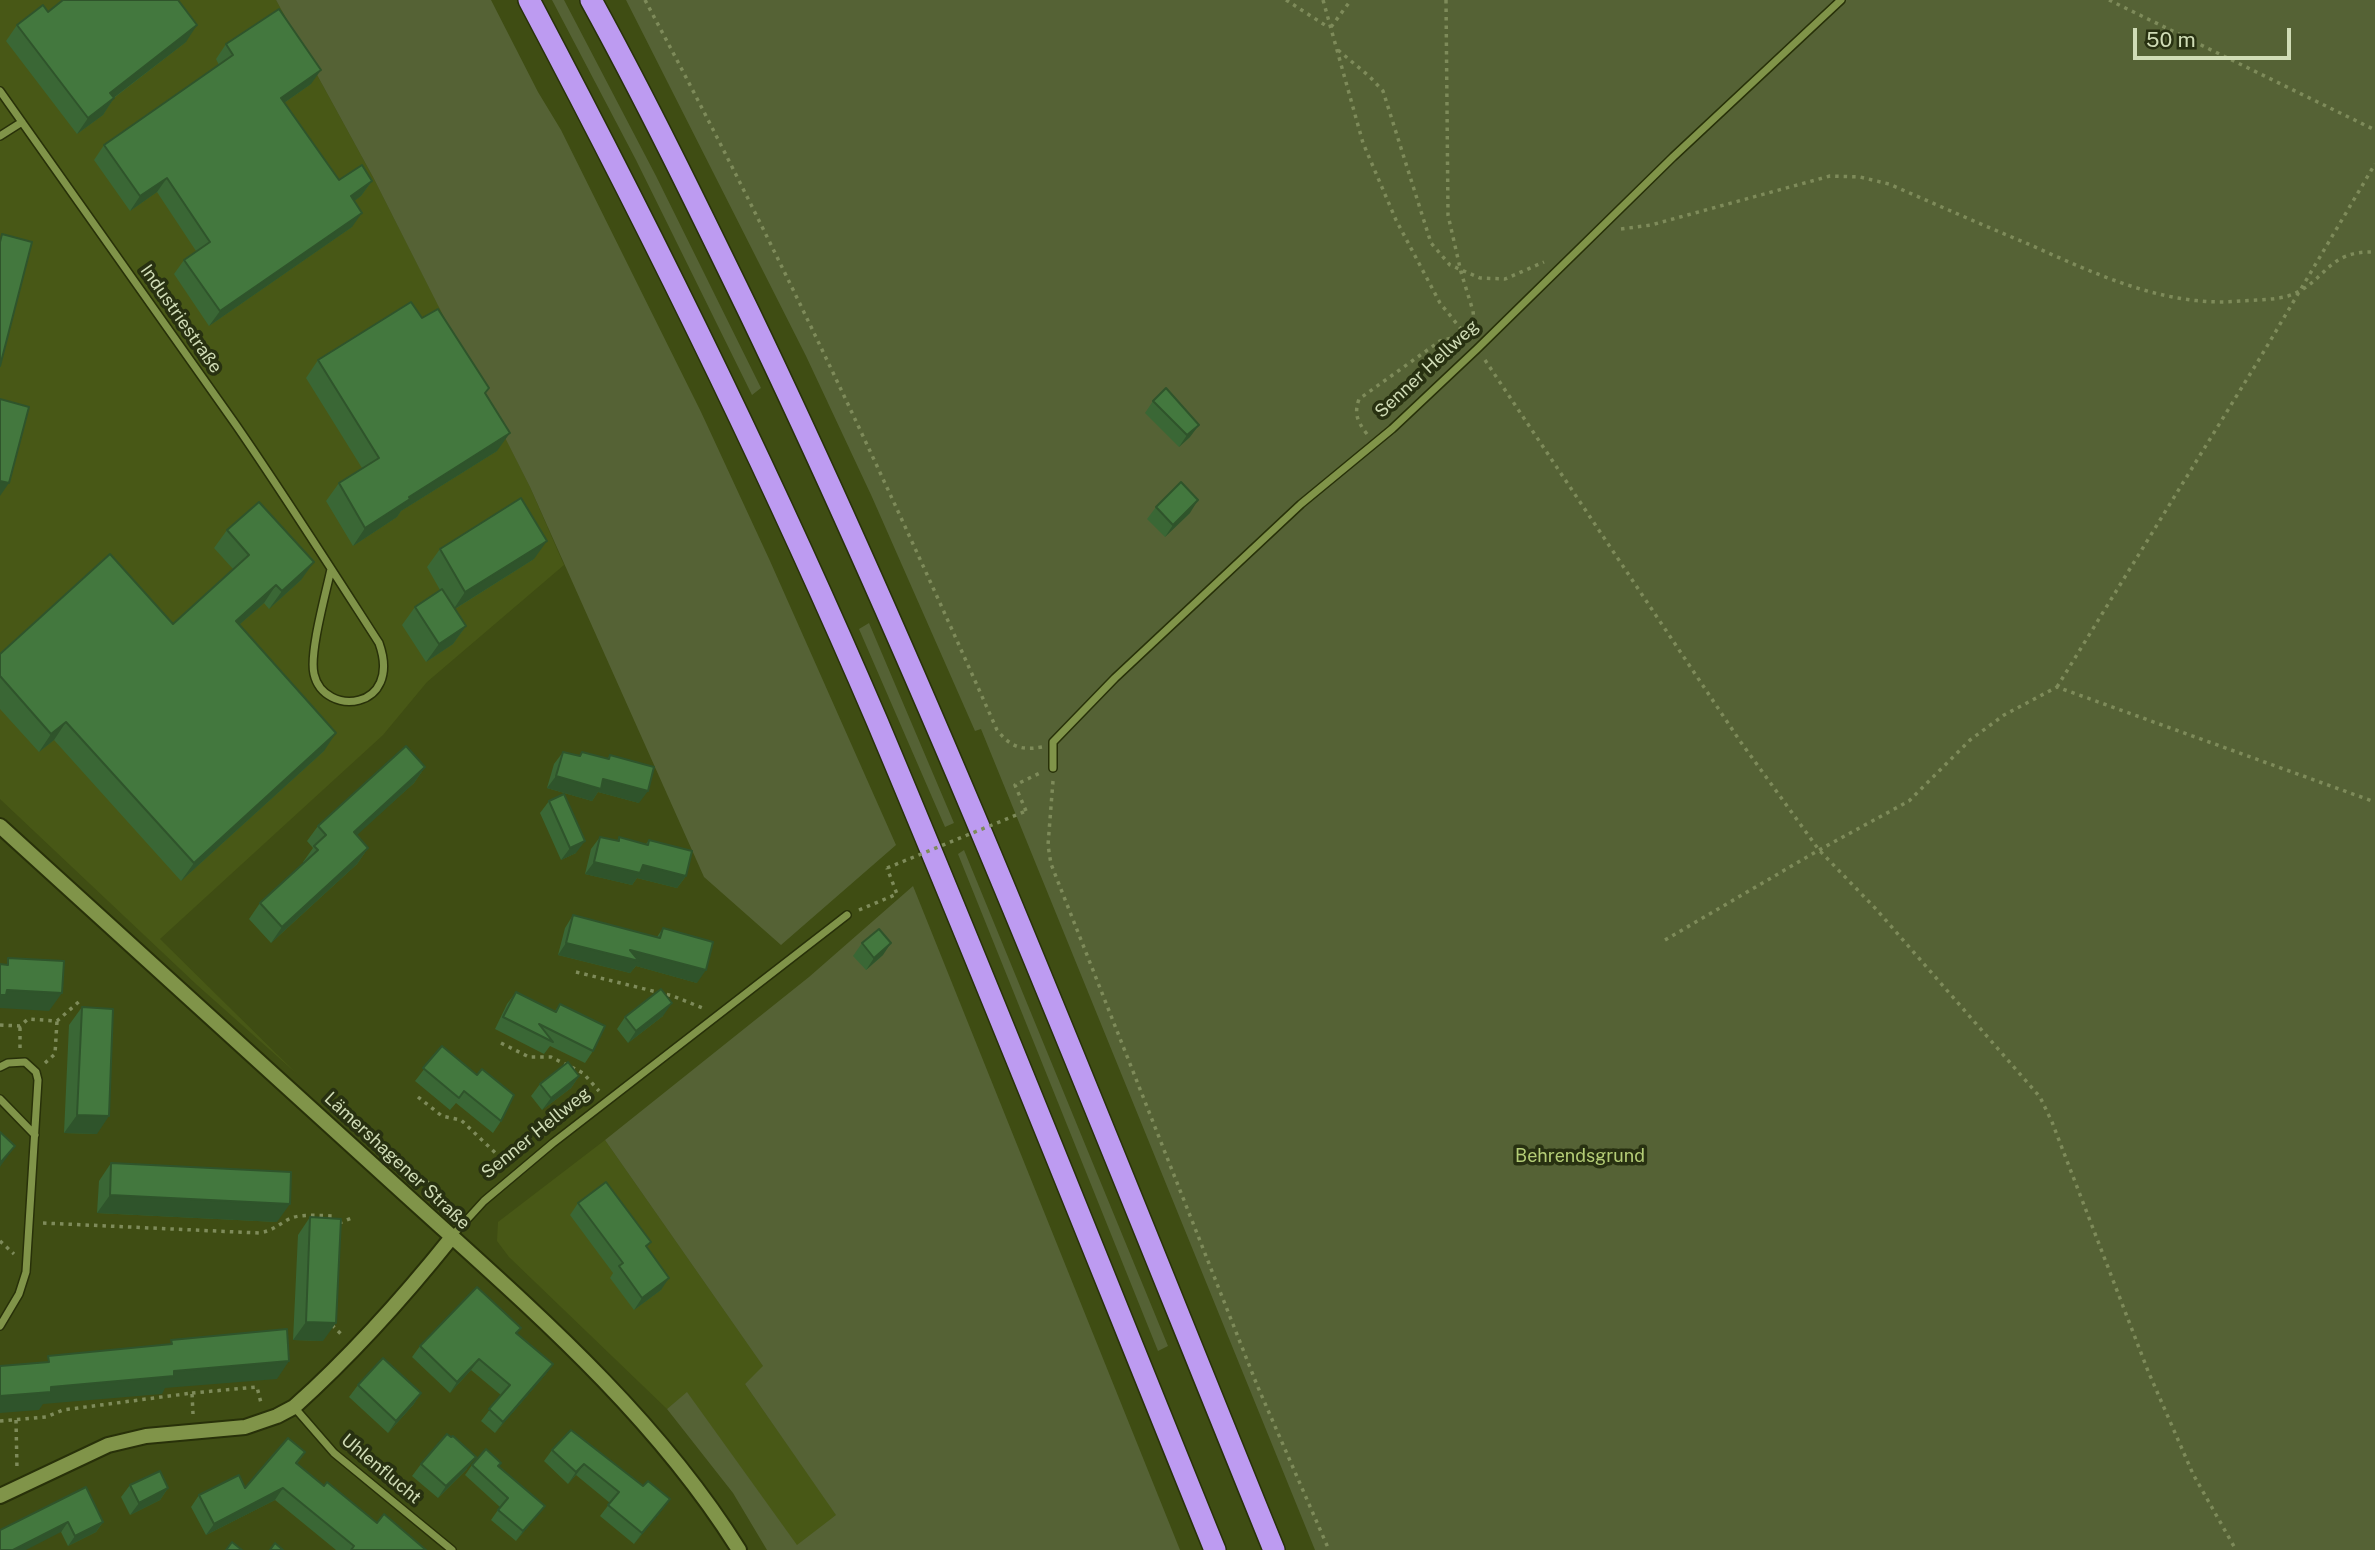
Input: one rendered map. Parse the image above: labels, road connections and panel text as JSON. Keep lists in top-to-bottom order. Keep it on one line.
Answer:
{"streets":{"main road":["Senner Hellweg","Lämershagener Straße"],"street":["Industriestraße","Uhlenflucht"]},"crossings":[["Senner Hellweg","Lämershagener Straße"],["Senner Hellweg","Uhlenflucht"]],"parks":["Behrendsgrund"],"scale_bar":"50 m"}
